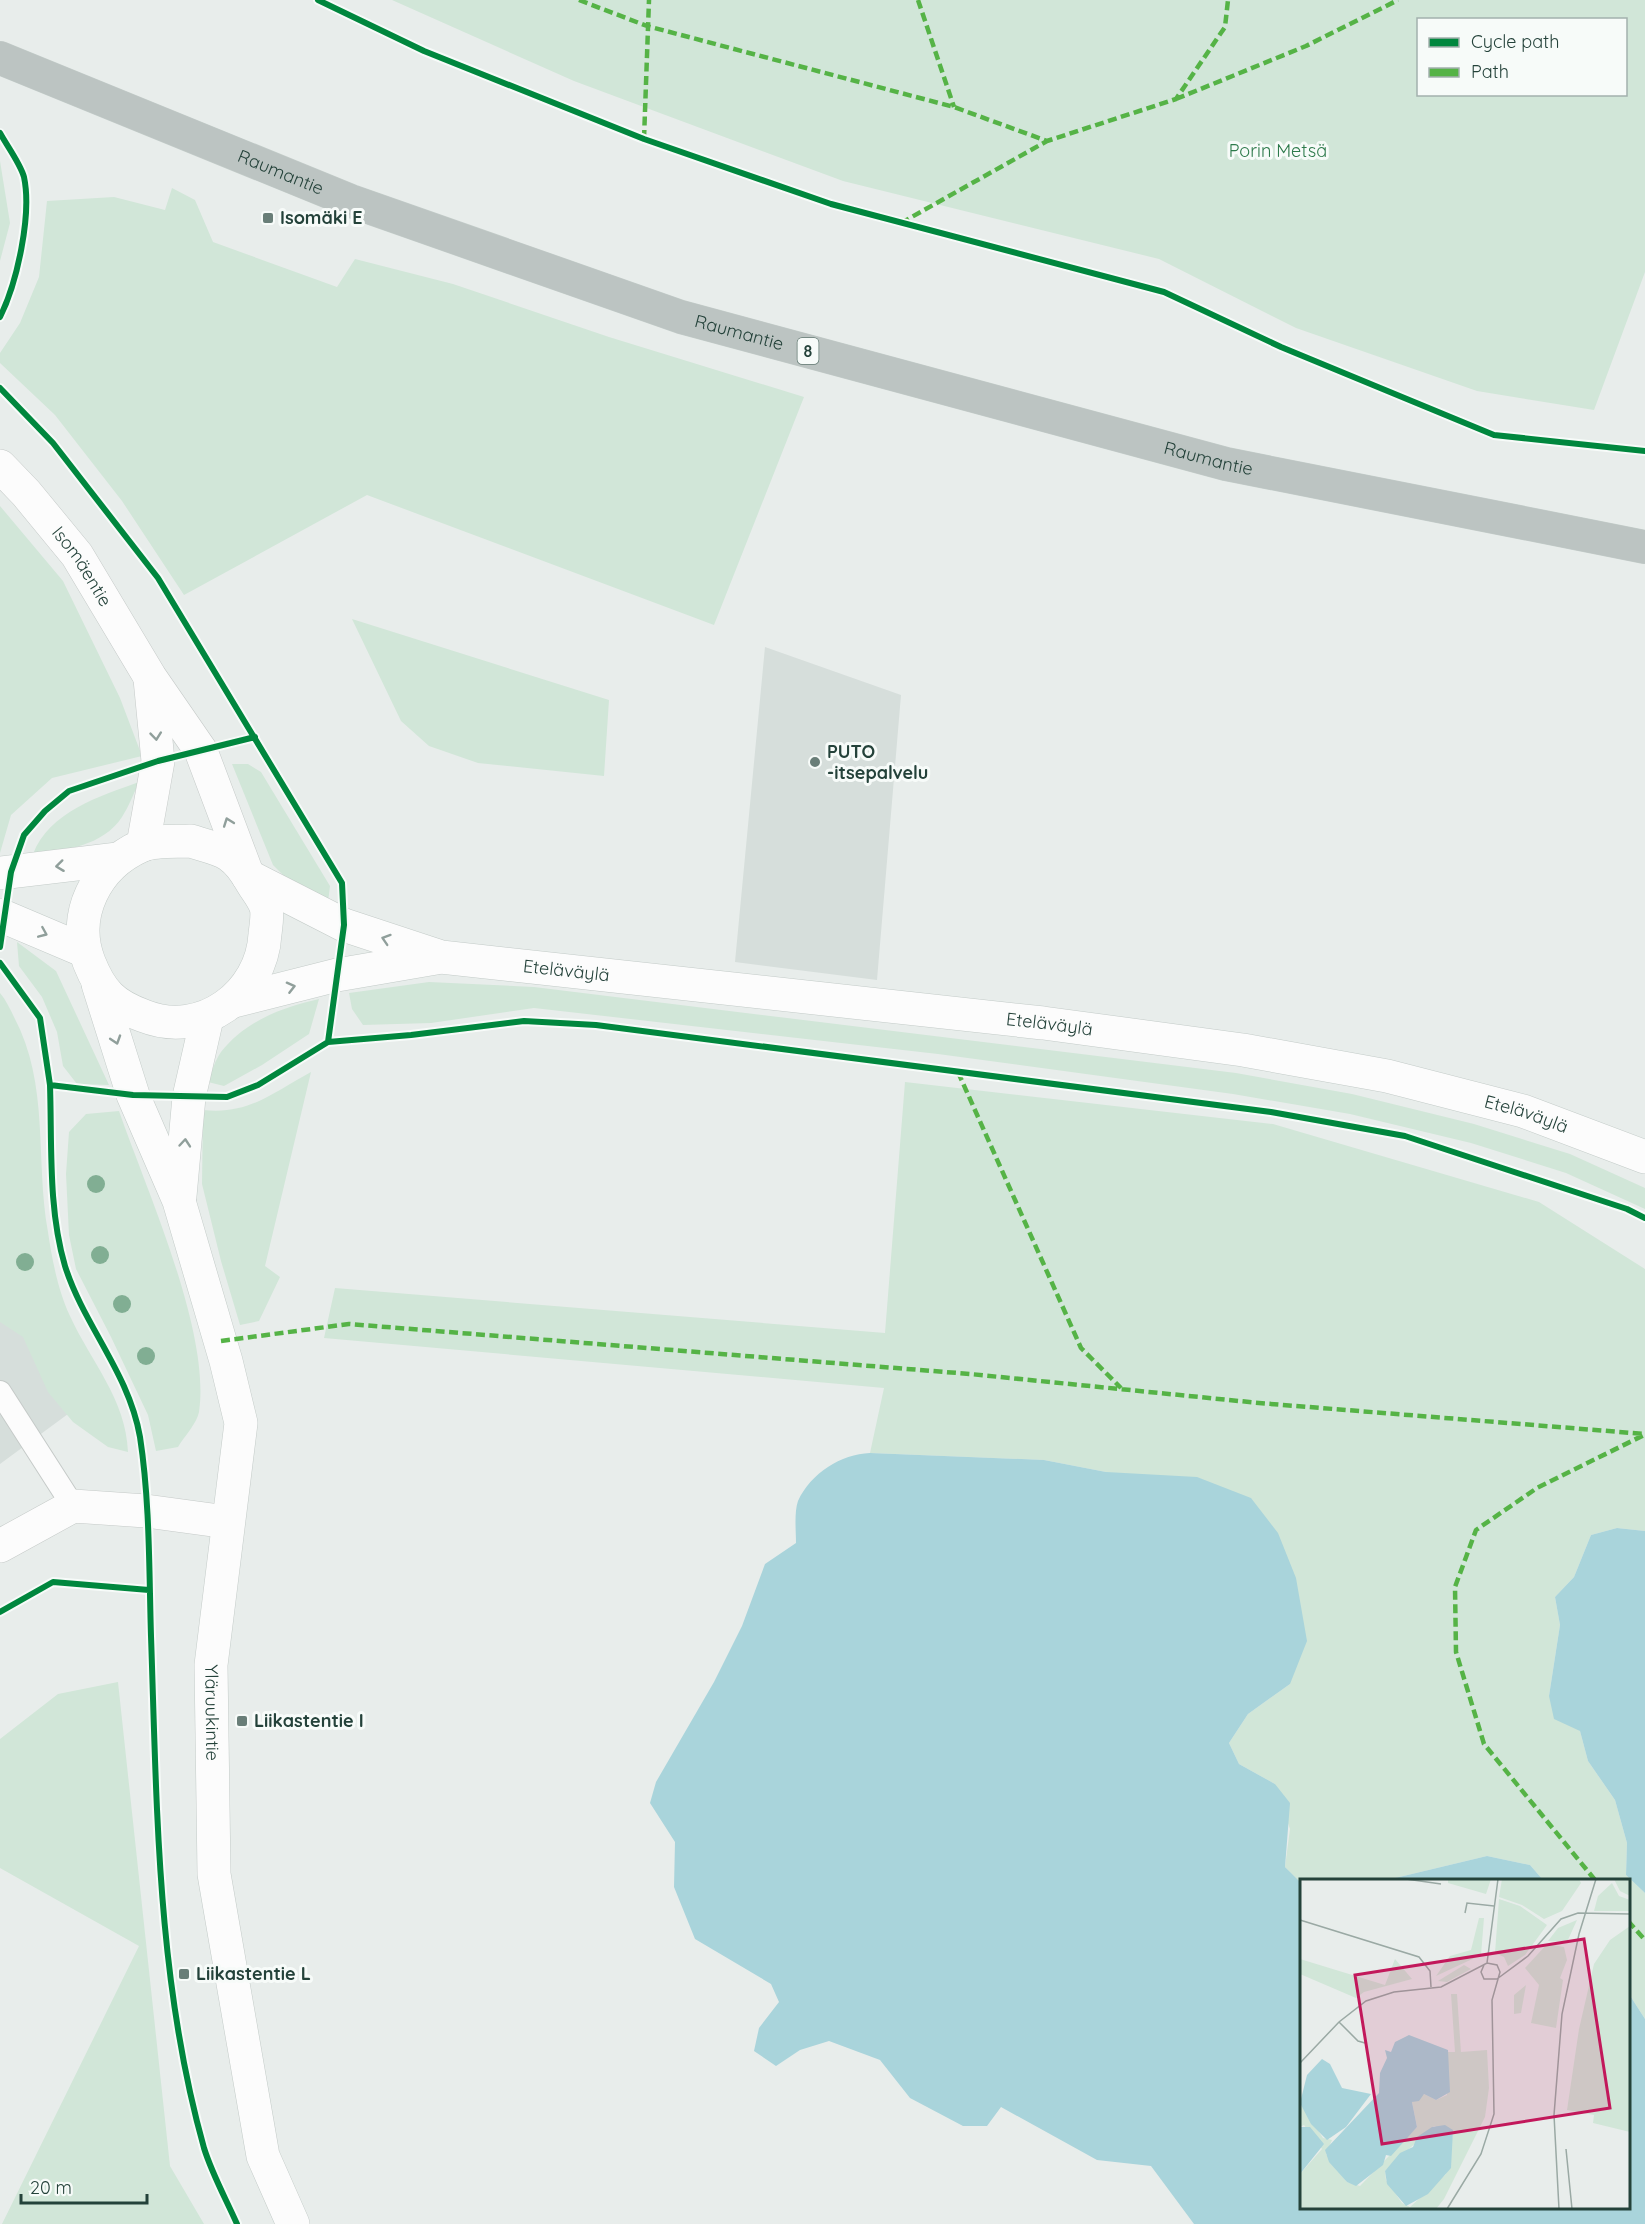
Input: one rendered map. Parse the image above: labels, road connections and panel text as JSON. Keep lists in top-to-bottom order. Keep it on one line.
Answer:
{"streets":{"highway":["Raumantie","8"],"main road":["Isomäentie","Eteläväylä","Yläruukintie"]},"crossings":[["Isomäentie","Eteläväylä"],["Isomäentie","Yläruukintie"],["Eteläväylä","Yläruukintie"]],"parks":["Porin Metsä"],"places":{"transit":["Isomäki E","Liikastentie I","Liikastentie L"],"other":["PUTO -itsepalvelu"]},"legend":["Cycle path","Path"],"scale_bar":"20 m"}
